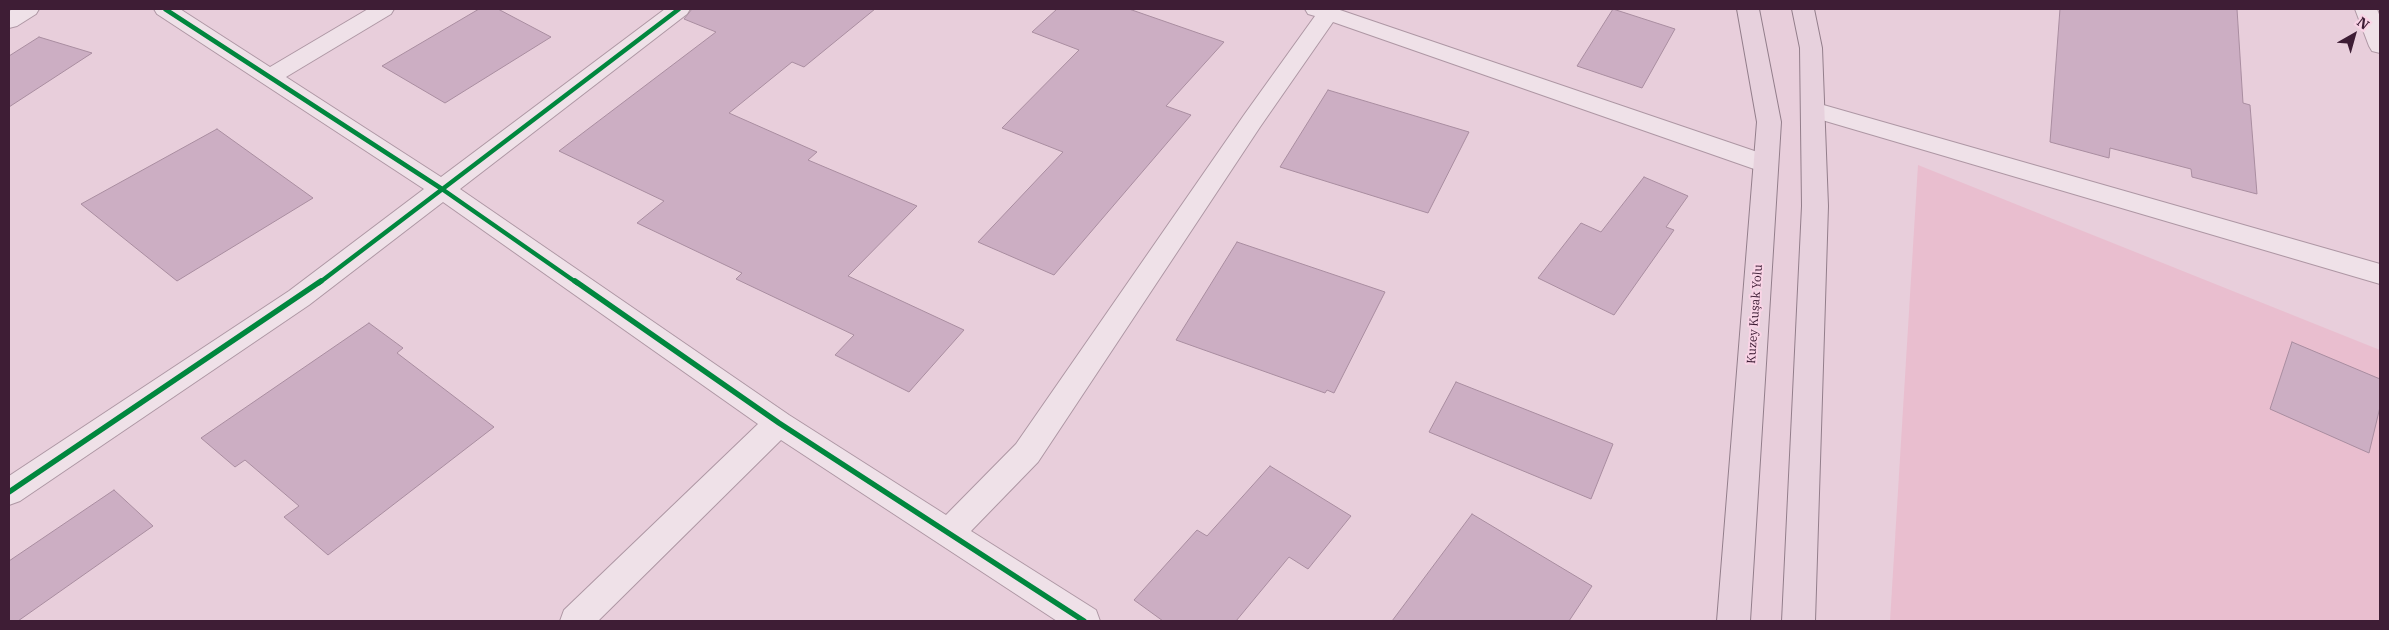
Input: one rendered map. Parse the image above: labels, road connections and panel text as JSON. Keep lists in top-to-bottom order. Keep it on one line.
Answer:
{"streets":{"main road":["Kuzey Kuşak Yolu"]},"north":"top right"}
